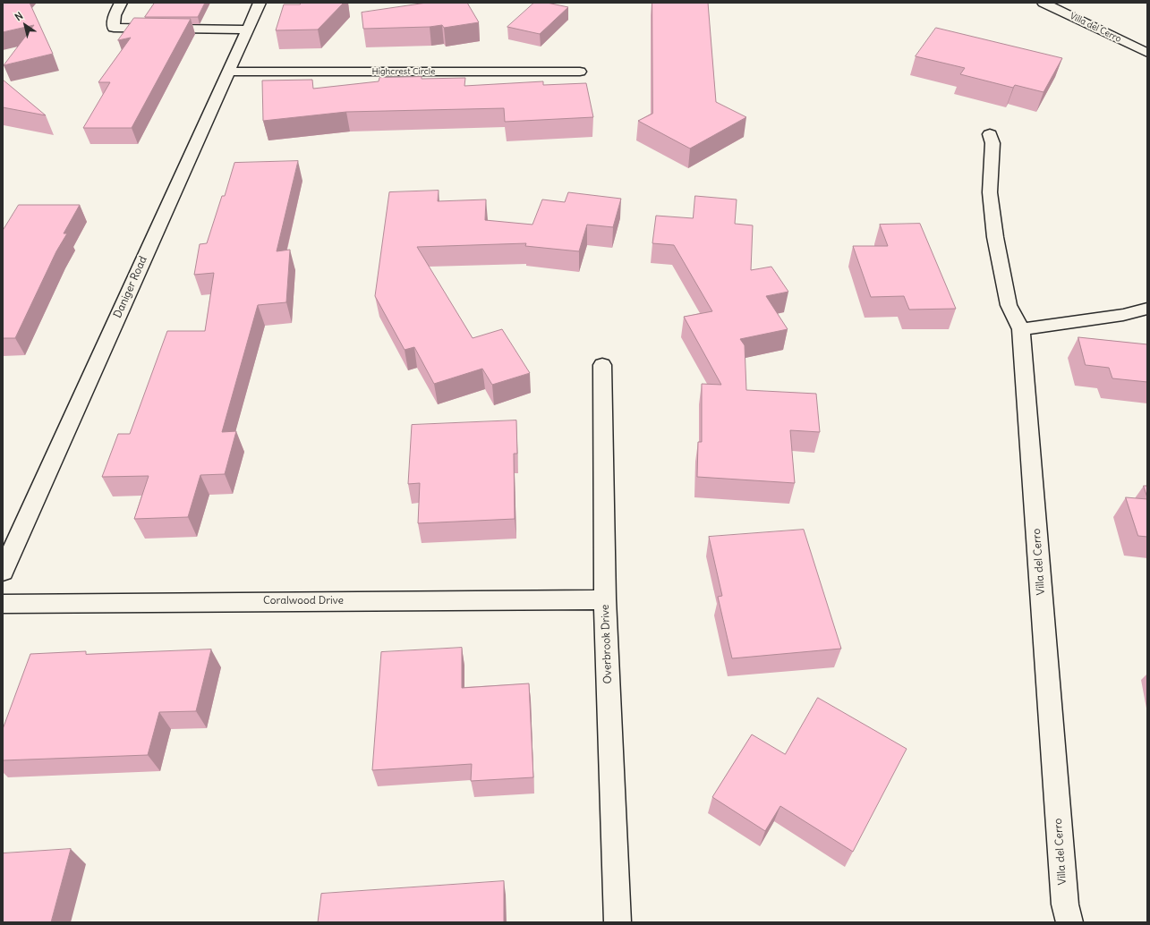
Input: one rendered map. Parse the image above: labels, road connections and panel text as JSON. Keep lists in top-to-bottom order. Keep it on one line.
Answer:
{"streets":{"street":["Villa del Cerro","Highcrest Circle","Daniger Road","Coralwood Drive","Overbrook Drive"]},"crossings":[["Highcrest Circle","Daniger Road"],["Coralwood Drive","Overbrook Drive"]],"north":"top left"}
